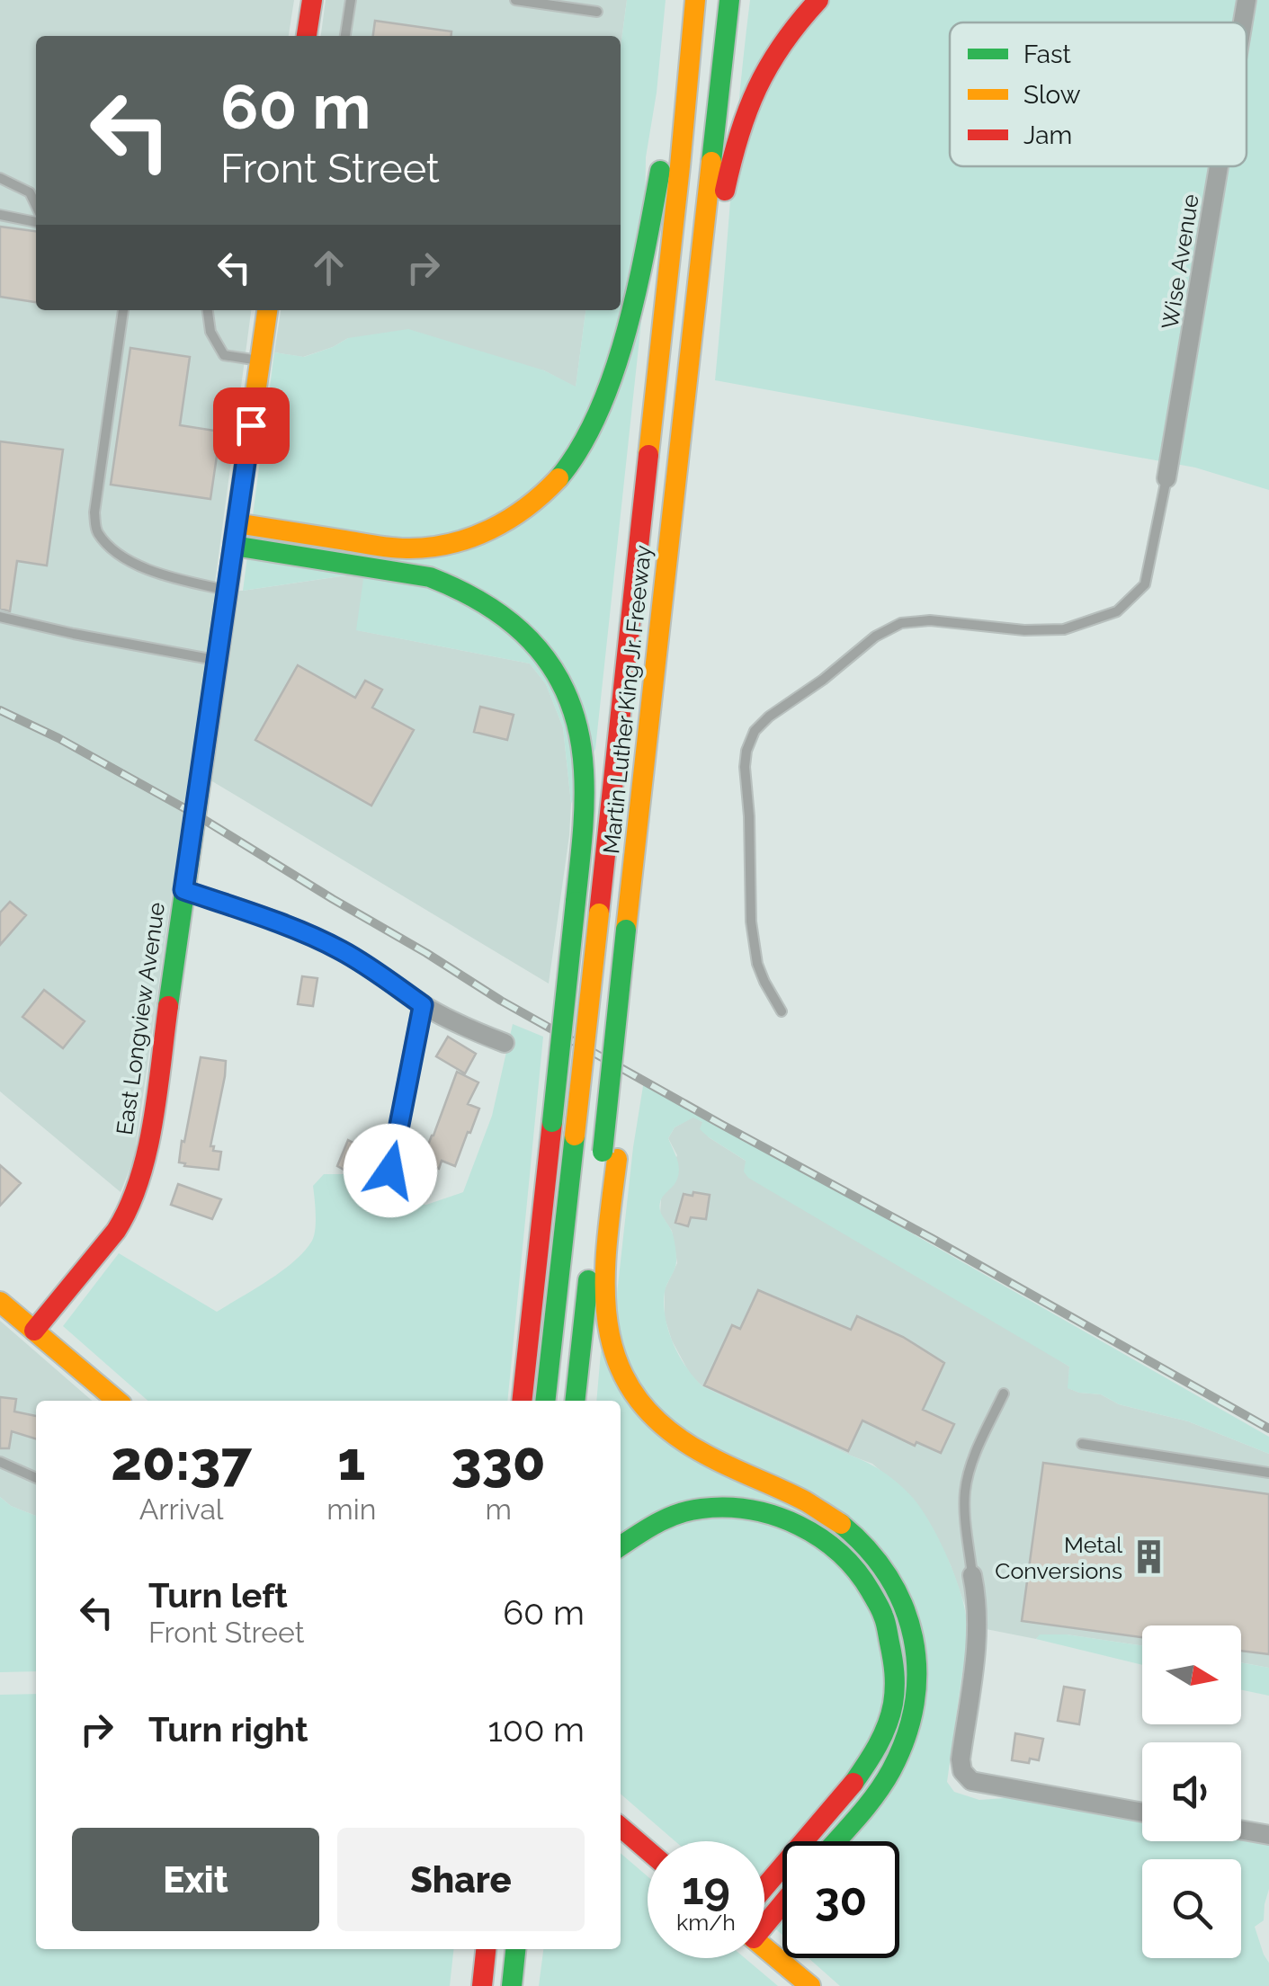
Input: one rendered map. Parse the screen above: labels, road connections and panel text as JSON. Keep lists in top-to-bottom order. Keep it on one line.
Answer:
{"streets":{"main road":["Martin Luther King Jr. Freeway","East Longview Avenue"],"street":["Wise Avenue"]},"places":{"building":["Metal Conversions"]},"legend":["Fast","Slow","Jam"],"north":"right","page":{"turn":["60 m","Front Street"],"eta":["20:37","Arrival","1","min","330","m"],"list":[{"name":"Turn left","note":"Front Street","value":"60 m"},{"name":"Turn right","value":"100 m"}],"buttons":["Exit","Share"],"speed":"19 km/h","limit":"30"}}
